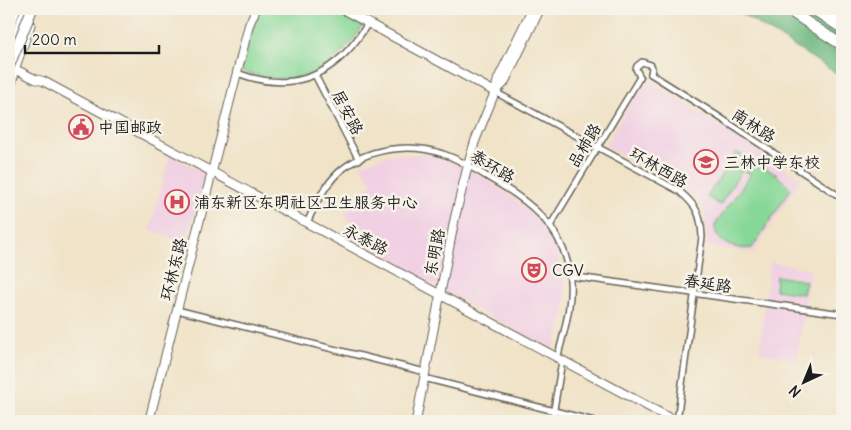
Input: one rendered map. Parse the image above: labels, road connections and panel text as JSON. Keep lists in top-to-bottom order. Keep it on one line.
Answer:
{"streets":{"street":["居安路","南林路","品柿路","泰环路","环林西路","永泰路","东明路","环林东路","春延路"]},"crossings":[["居安路","泰环路"],["南林路","品柿路"],["品柿路","泰环路"],["品柿路","环林西路"],["泰环路","永泰路"],["泰环路","东明路"],["泰环路","春延路"],["环林西路","永泰路"],["环林西路","东明路"],["环林西路","春延路"],["永泰路","东明路"],["永泰路","环林东路"]],"places":{"public building":["中国邮政"],"school or university":["三林中学东校"],"hospital":["浦东新区东明社区卫生服务中心"],"theatre":["CGV"]},"scale_bar":"200 m","north":"bottom left"}
